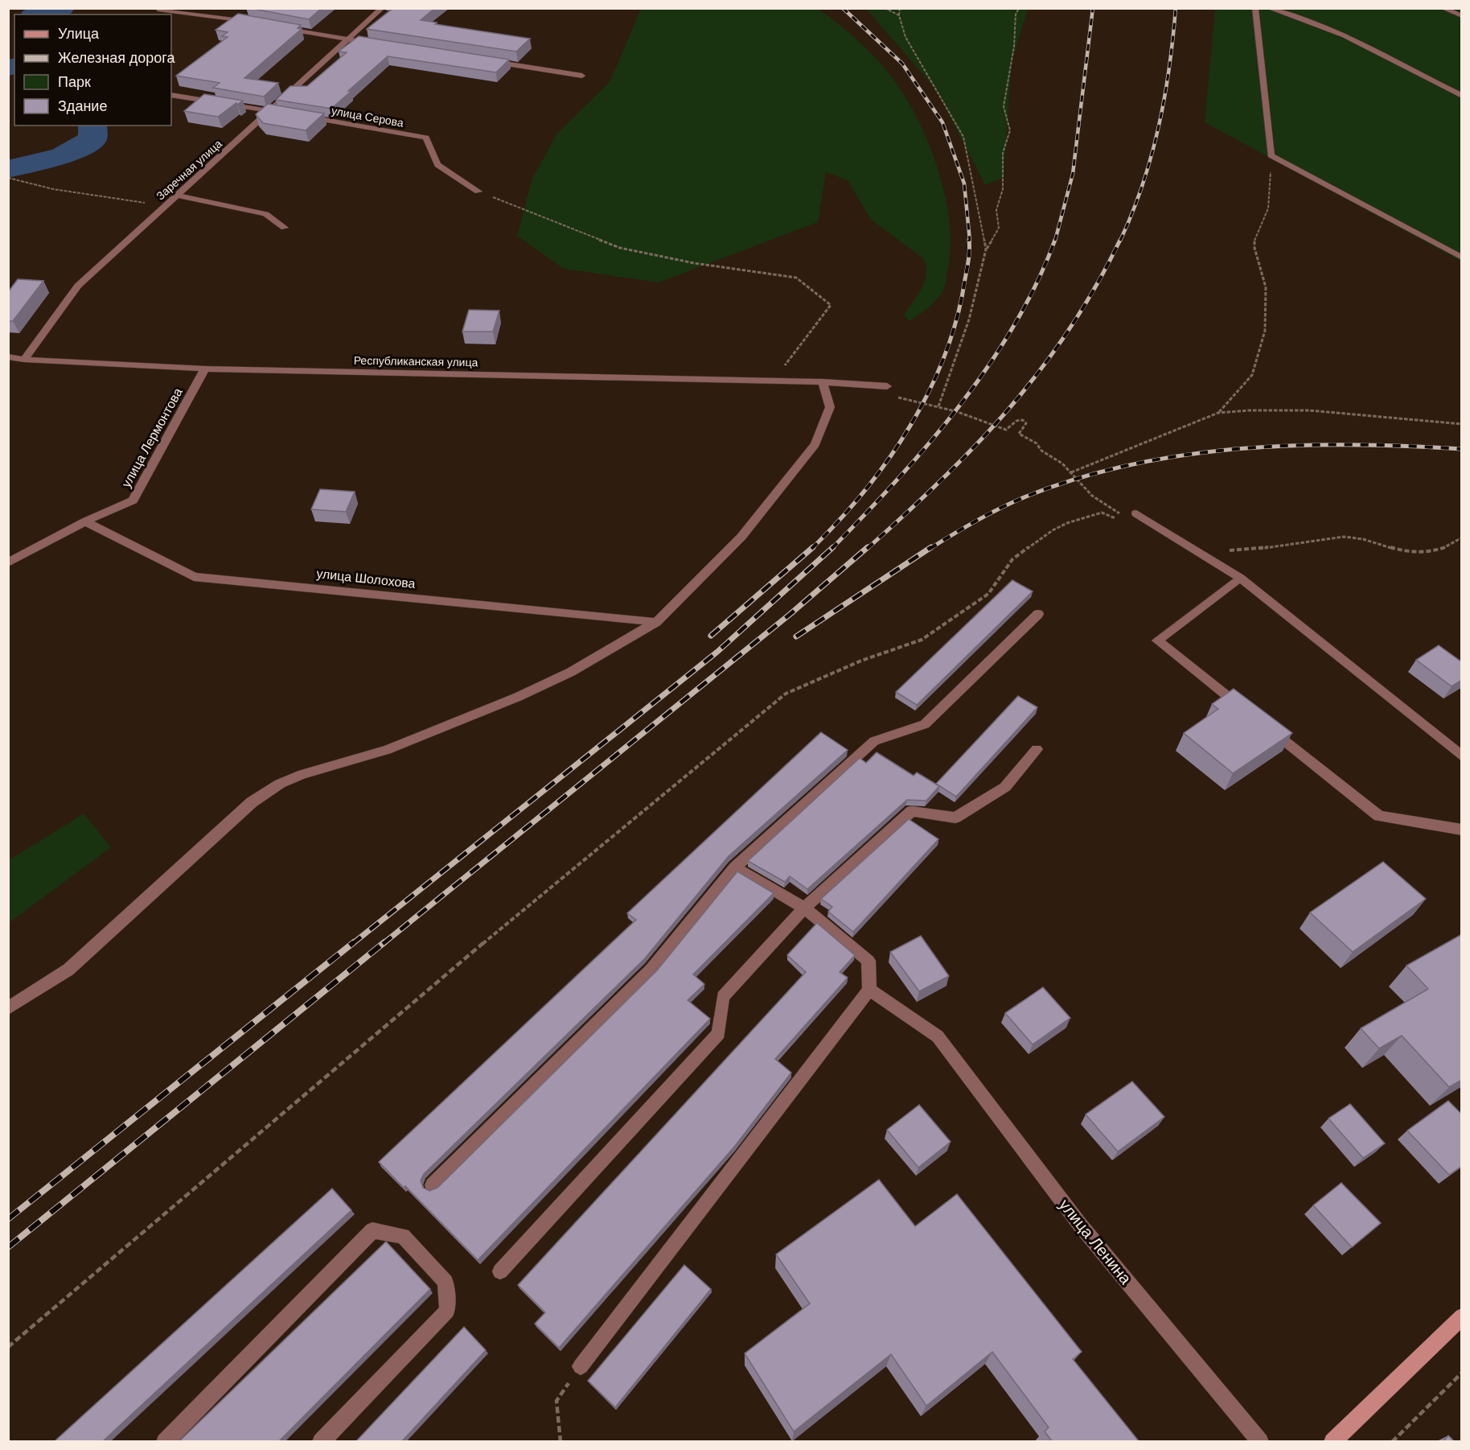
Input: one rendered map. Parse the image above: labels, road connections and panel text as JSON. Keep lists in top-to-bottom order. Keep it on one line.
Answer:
{"streets":{"street":["улица Серова","Заречная улица","Республиканская улица","улица Лермонтова","улица Шолохова","улица Ленина"]},"crossings":[["Заречная улица","Республиканская улица"],["Республиканская улица","улица Лермонтова"],["улица Лермонтова","улица Шолохова"]],"legend":["Улица","Железная дорога","Парк","Здание"]}
